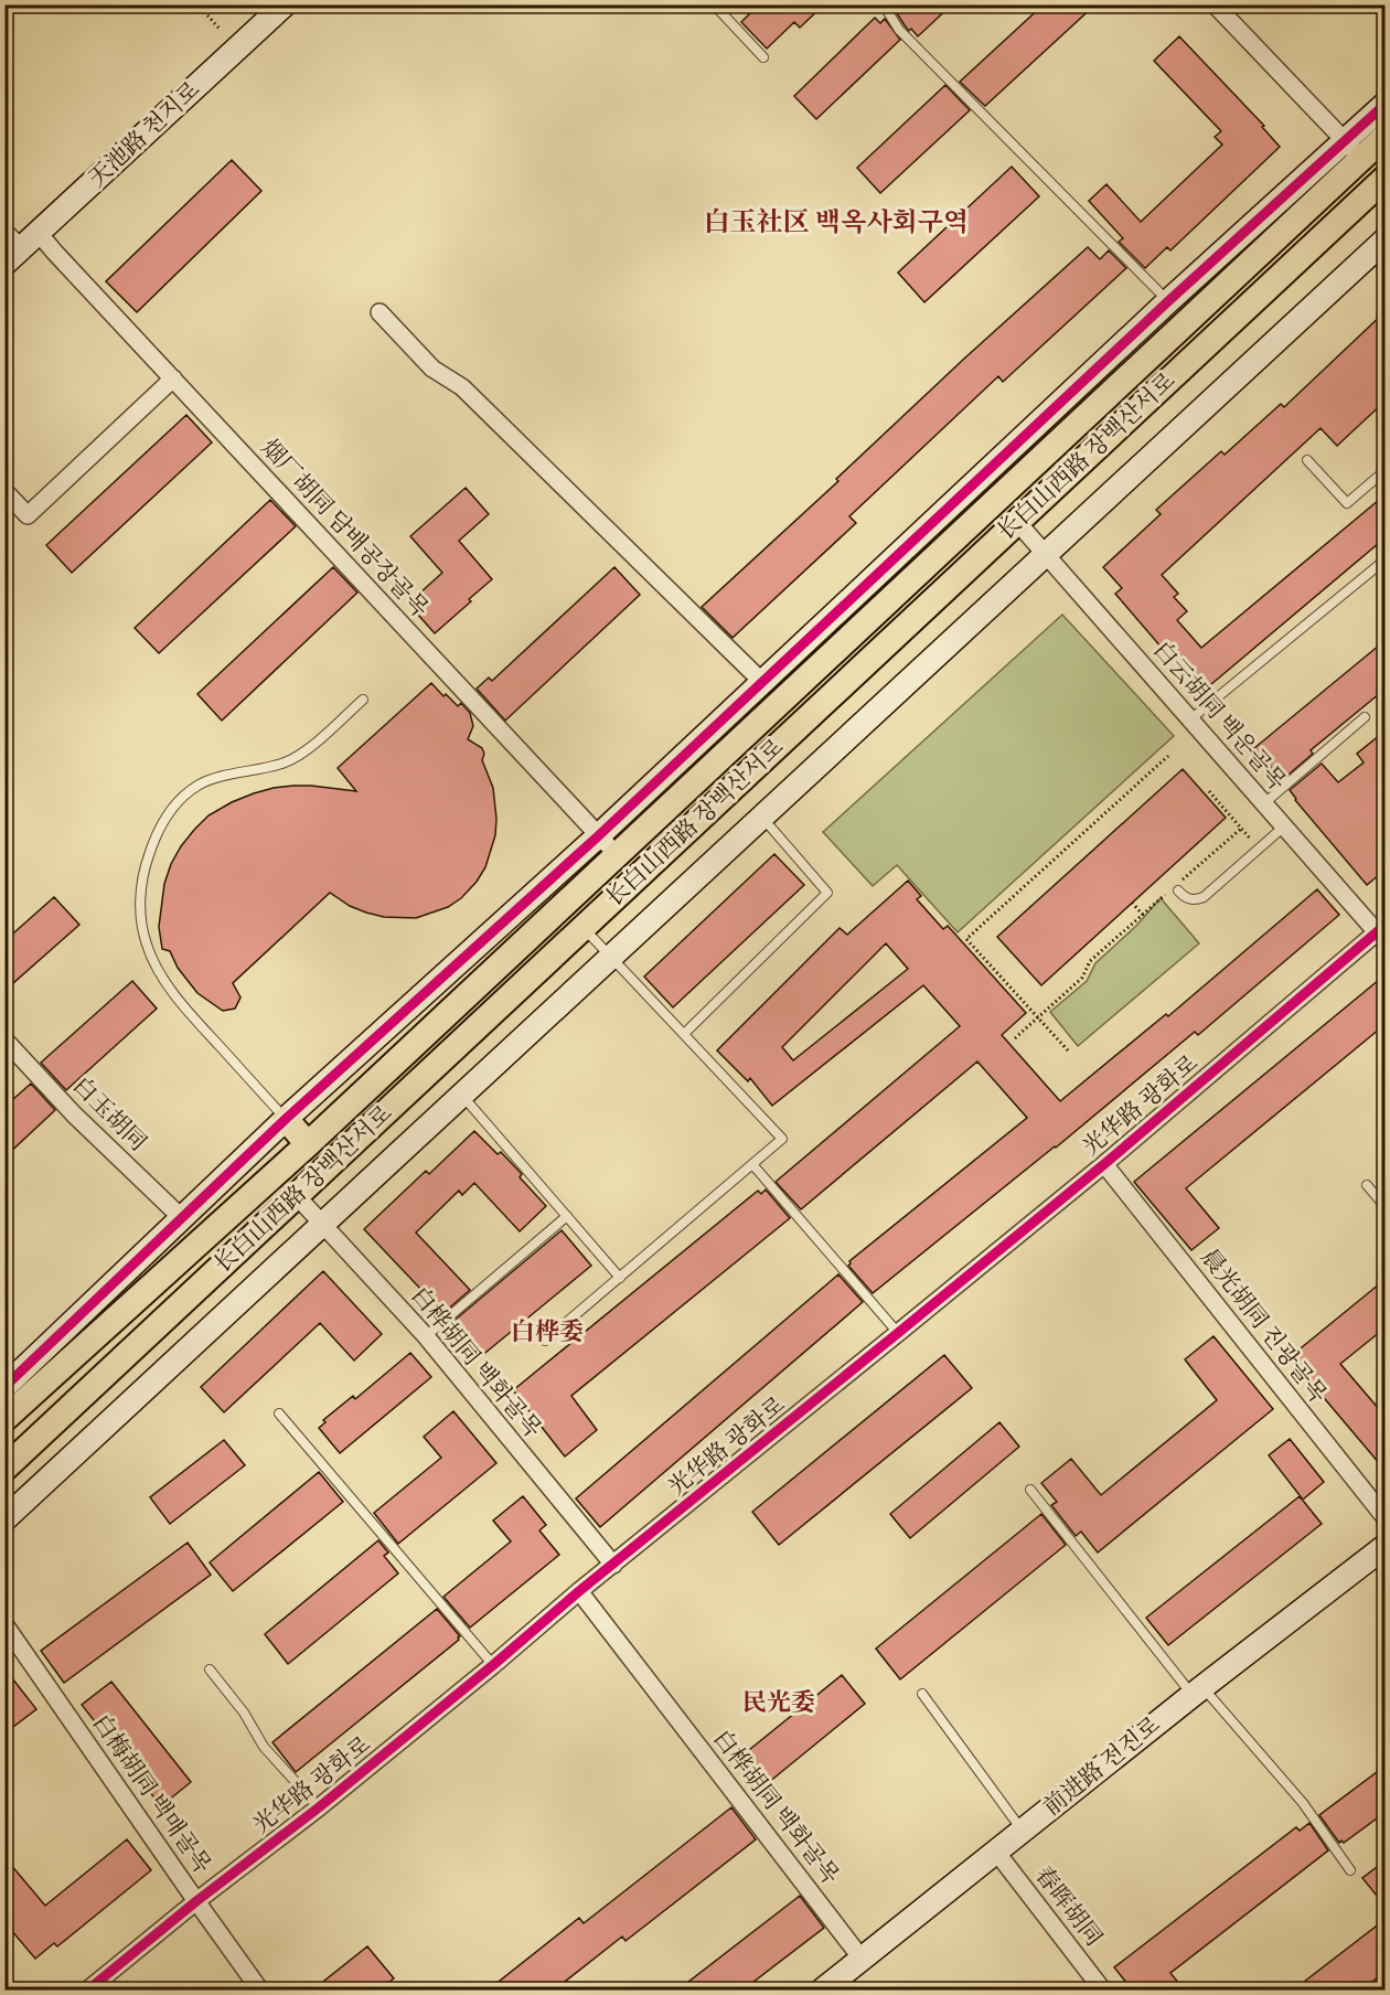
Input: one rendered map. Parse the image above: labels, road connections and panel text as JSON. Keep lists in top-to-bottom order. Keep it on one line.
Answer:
{"streets":{"main road":["长白山西路 장백산서로"],"street":["天池路 천지로","烟厂胡同 담배공장골목","白云胡同 백운골목","光华路 광화로","白玉胡同","晨光胡同 진광골목","白桦胡同 백화골목","前进路 전진로","白梅胡同 백매골목","春晖胡同"]},"crossings":[["天池路 천지로","烟厂胡同 담배공장골목"],["长白山西路 장백산서로","烟厂胡同 담배공장골목"],["长白山西路 장백산서로","白云胡同 백운골목"],["长白山西路 장백산서로","白桦胡同 백화골목"],["白云胡同 백운골목","光华路 광화로"],["光华路 광화로","晨光胡同 진광골목"],["光华路 광화로","白桦胡同 백화골목"],["光华路 광화로","白梅胡同 백매골목"],["白桦胡同 백화골목","前进路 전진로"],["前进路 전진로","春晖胡同"]],"districts":["白玉社区 백옥사회구역","白桦委","民光委"]}
